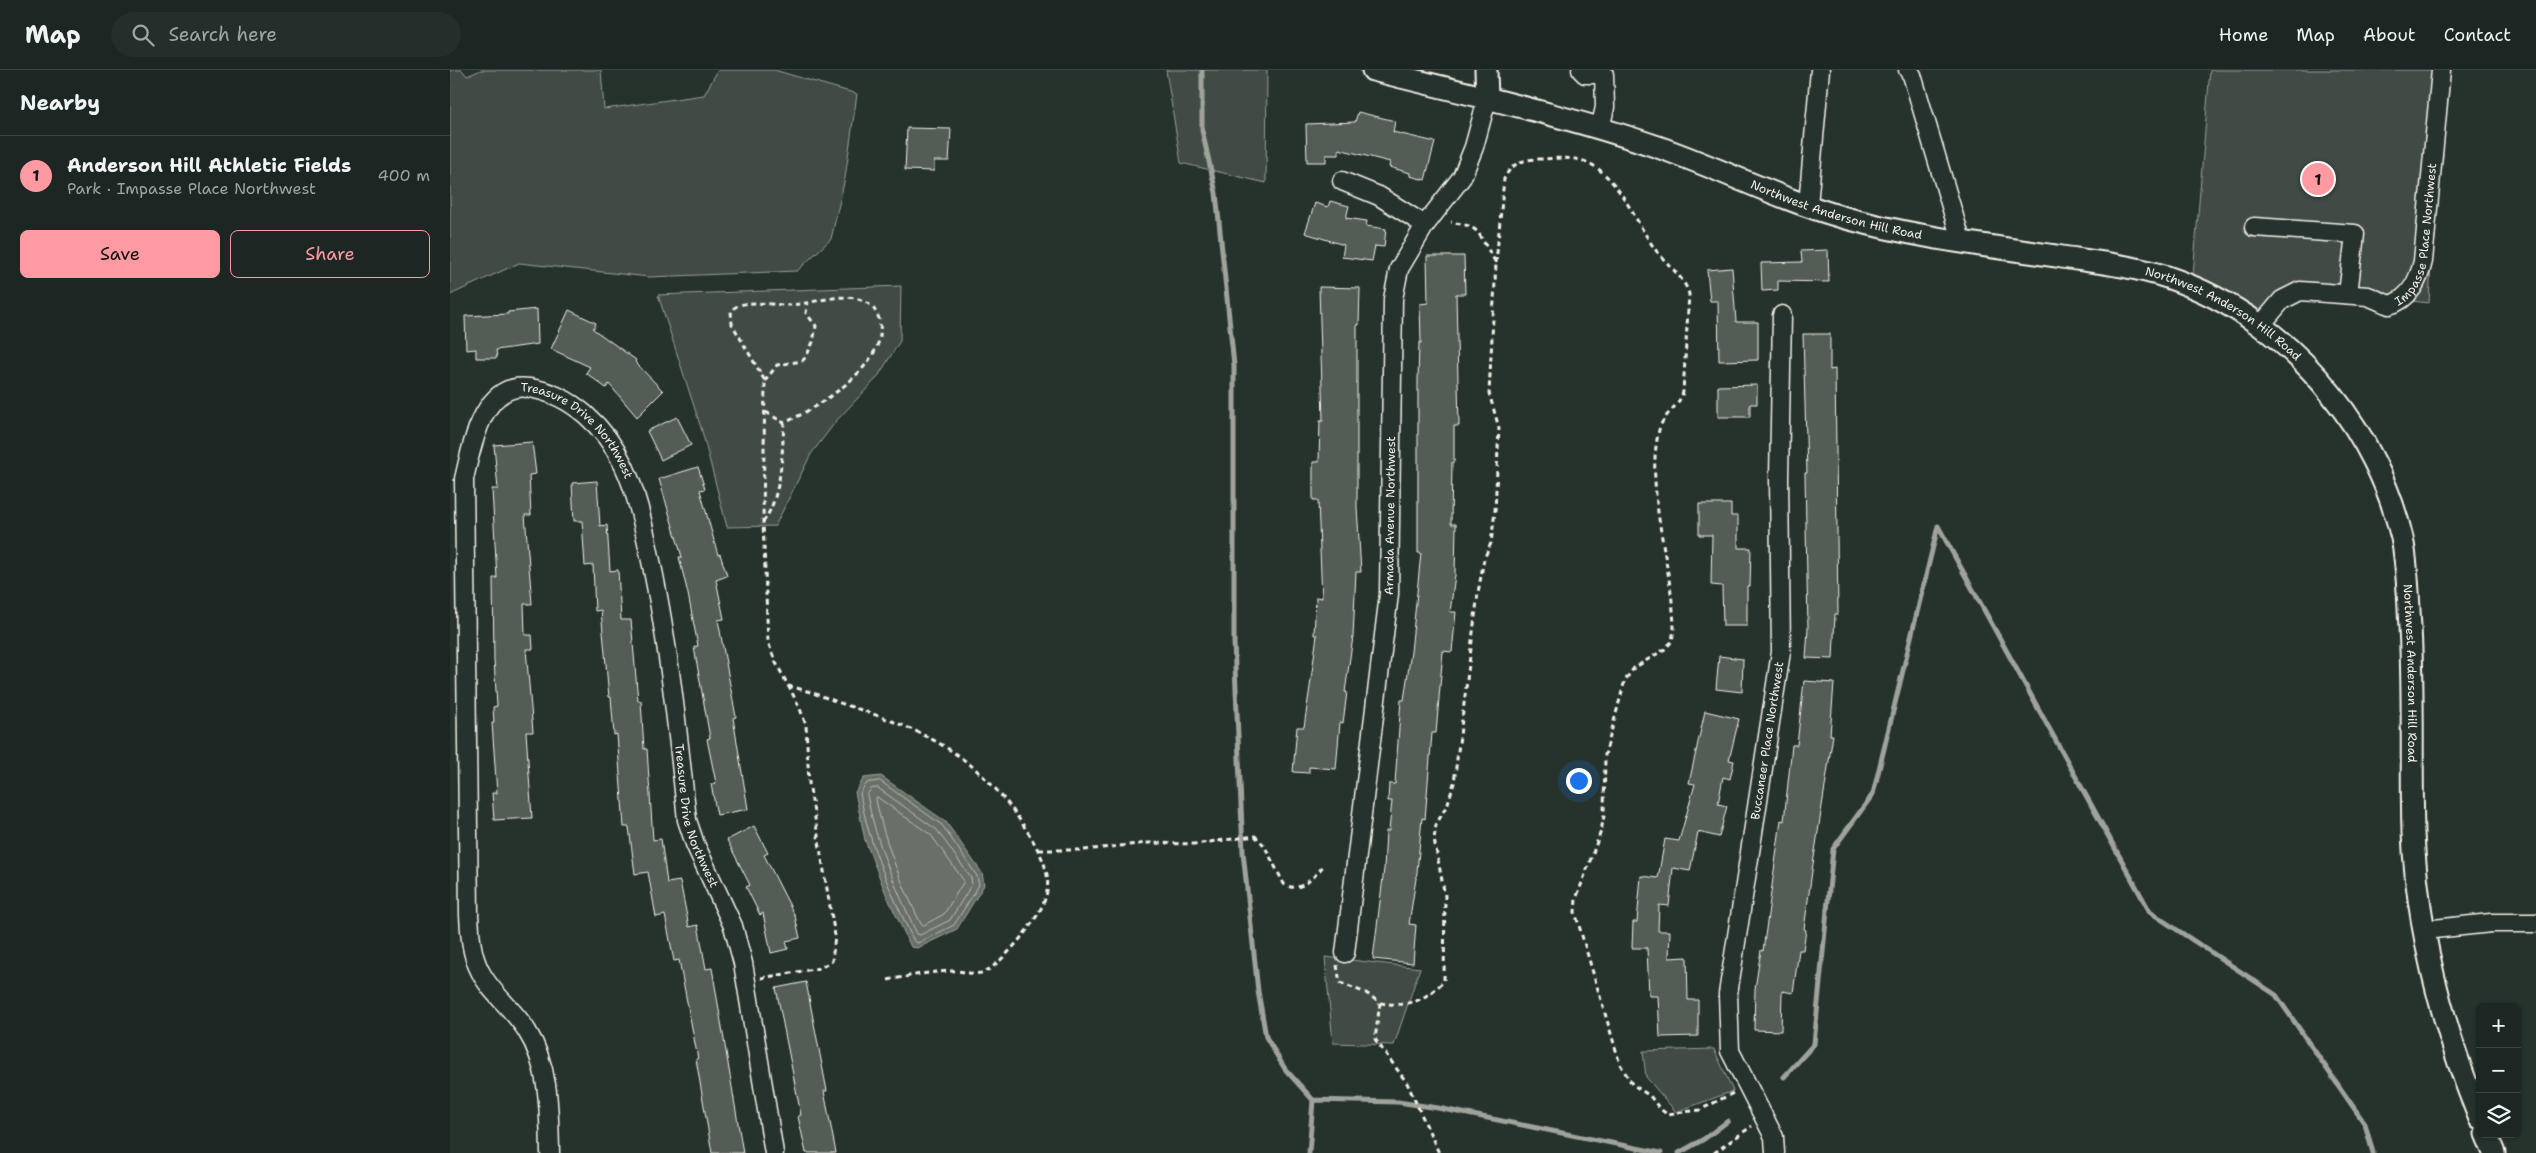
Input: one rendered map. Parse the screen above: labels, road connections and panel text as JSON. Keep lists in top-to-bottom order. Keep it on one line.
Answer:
{"streets":{"main road":["Northwest Anderson Hill Road"],"street":["Impasse Place Northwest","Treasure Drive Northwest","Armada Avenue Northwest","Buccaneer Place Northwest"]},"crossings":[["Northwest Anderson Hill Road","Impasse Place Northwest"],["Northwest Anderson Hill Road","Armada Avenue Northwest"]],"page":{"header":"Map","search":"Search here","nav":["Home","Map","About","Contact"],"heading":"Nearby","list":[{"mark":"1","name":"Anderson Hill Athletic Fields","note":"Park · Impasse Place Northwest","value":"400 m"}],"pins":"1","buttons":["Save","Share"],"map_buttons":["+","−"]}}
